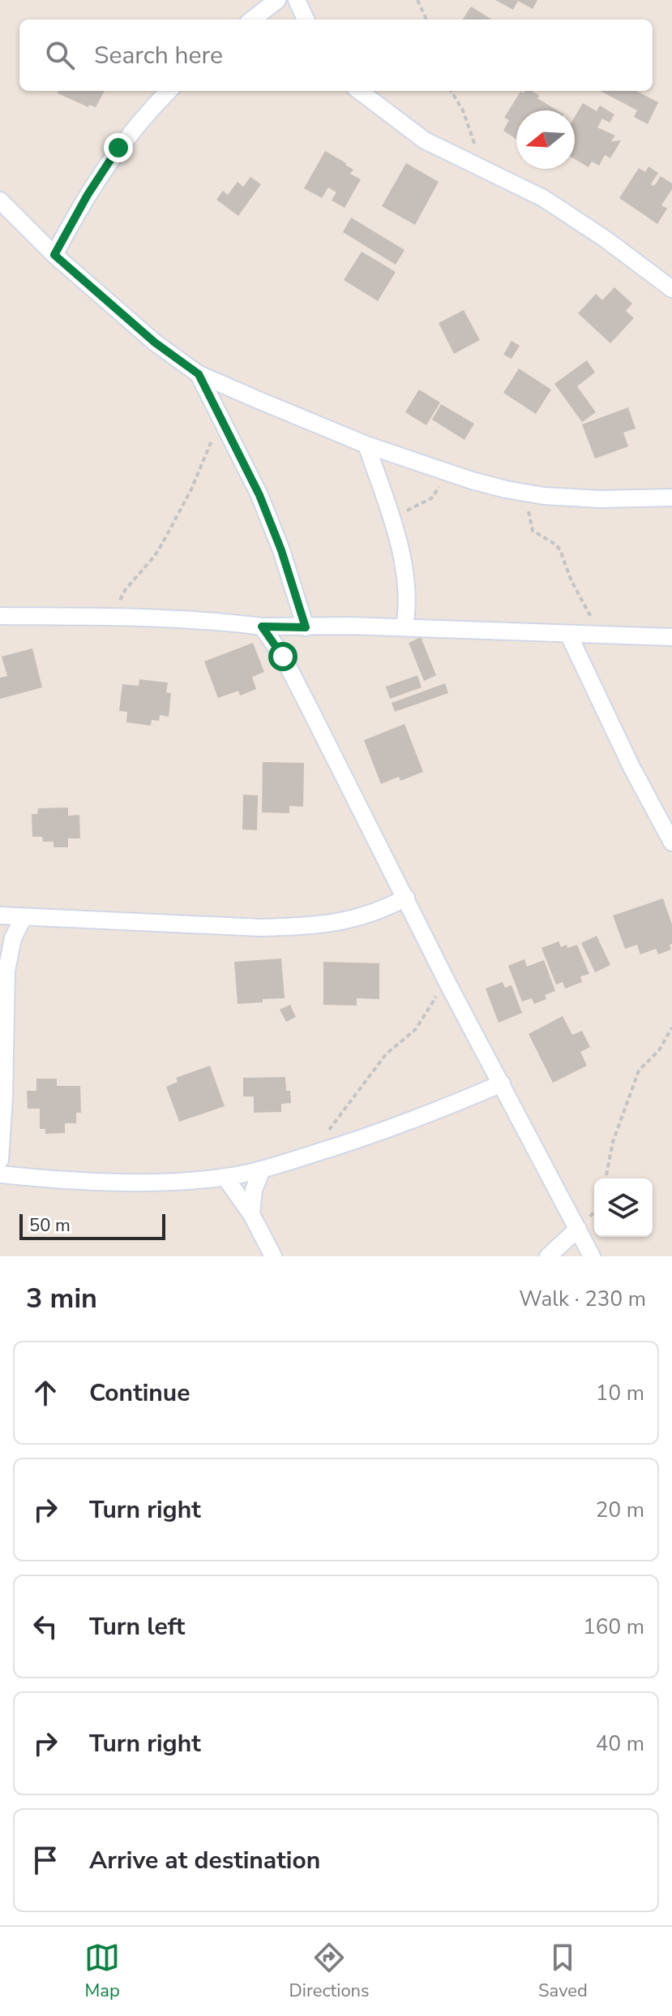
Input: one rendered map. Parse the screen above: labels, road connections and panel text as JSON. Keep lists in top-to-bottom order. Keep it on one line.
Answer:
{"scale_bar":"50 m","north":"left","page":{"search":"Search here","scale":"50 m","heading":["3 min","Walk · 230 m"],"list":[["Continue","10 m"],["Turn right","20 m"],["Turn left","160 m"],["Turn right","40 m"],"Arrive at destination"],"nav":["Map","Directions","Saved"]}}
